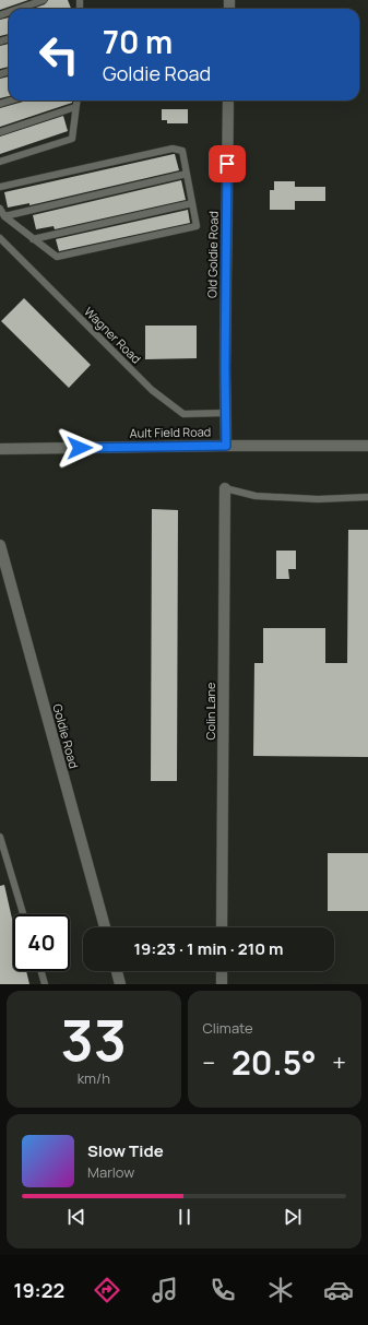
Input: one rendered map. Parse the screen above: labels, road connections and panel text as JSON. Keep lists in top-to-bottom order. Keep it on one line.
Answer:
{"streets":{"street":["Old Goldie Road","Ault Field Road","Colin Lane","Goldie Road"],"lane":["Wagner Road"]},"crossings":[["Old Goldie Road","Wagner Road"]],"page":{"turn":["70 m","Goldie Road"],"limit":"40","trip":"19:23 · 1 min · 210 m","tile":[["33","km/h"],"Climate"],"heat":["−","20.5°","+"],"song":["Slow Tide","Marlow"],"tabs":"19:22"}}
